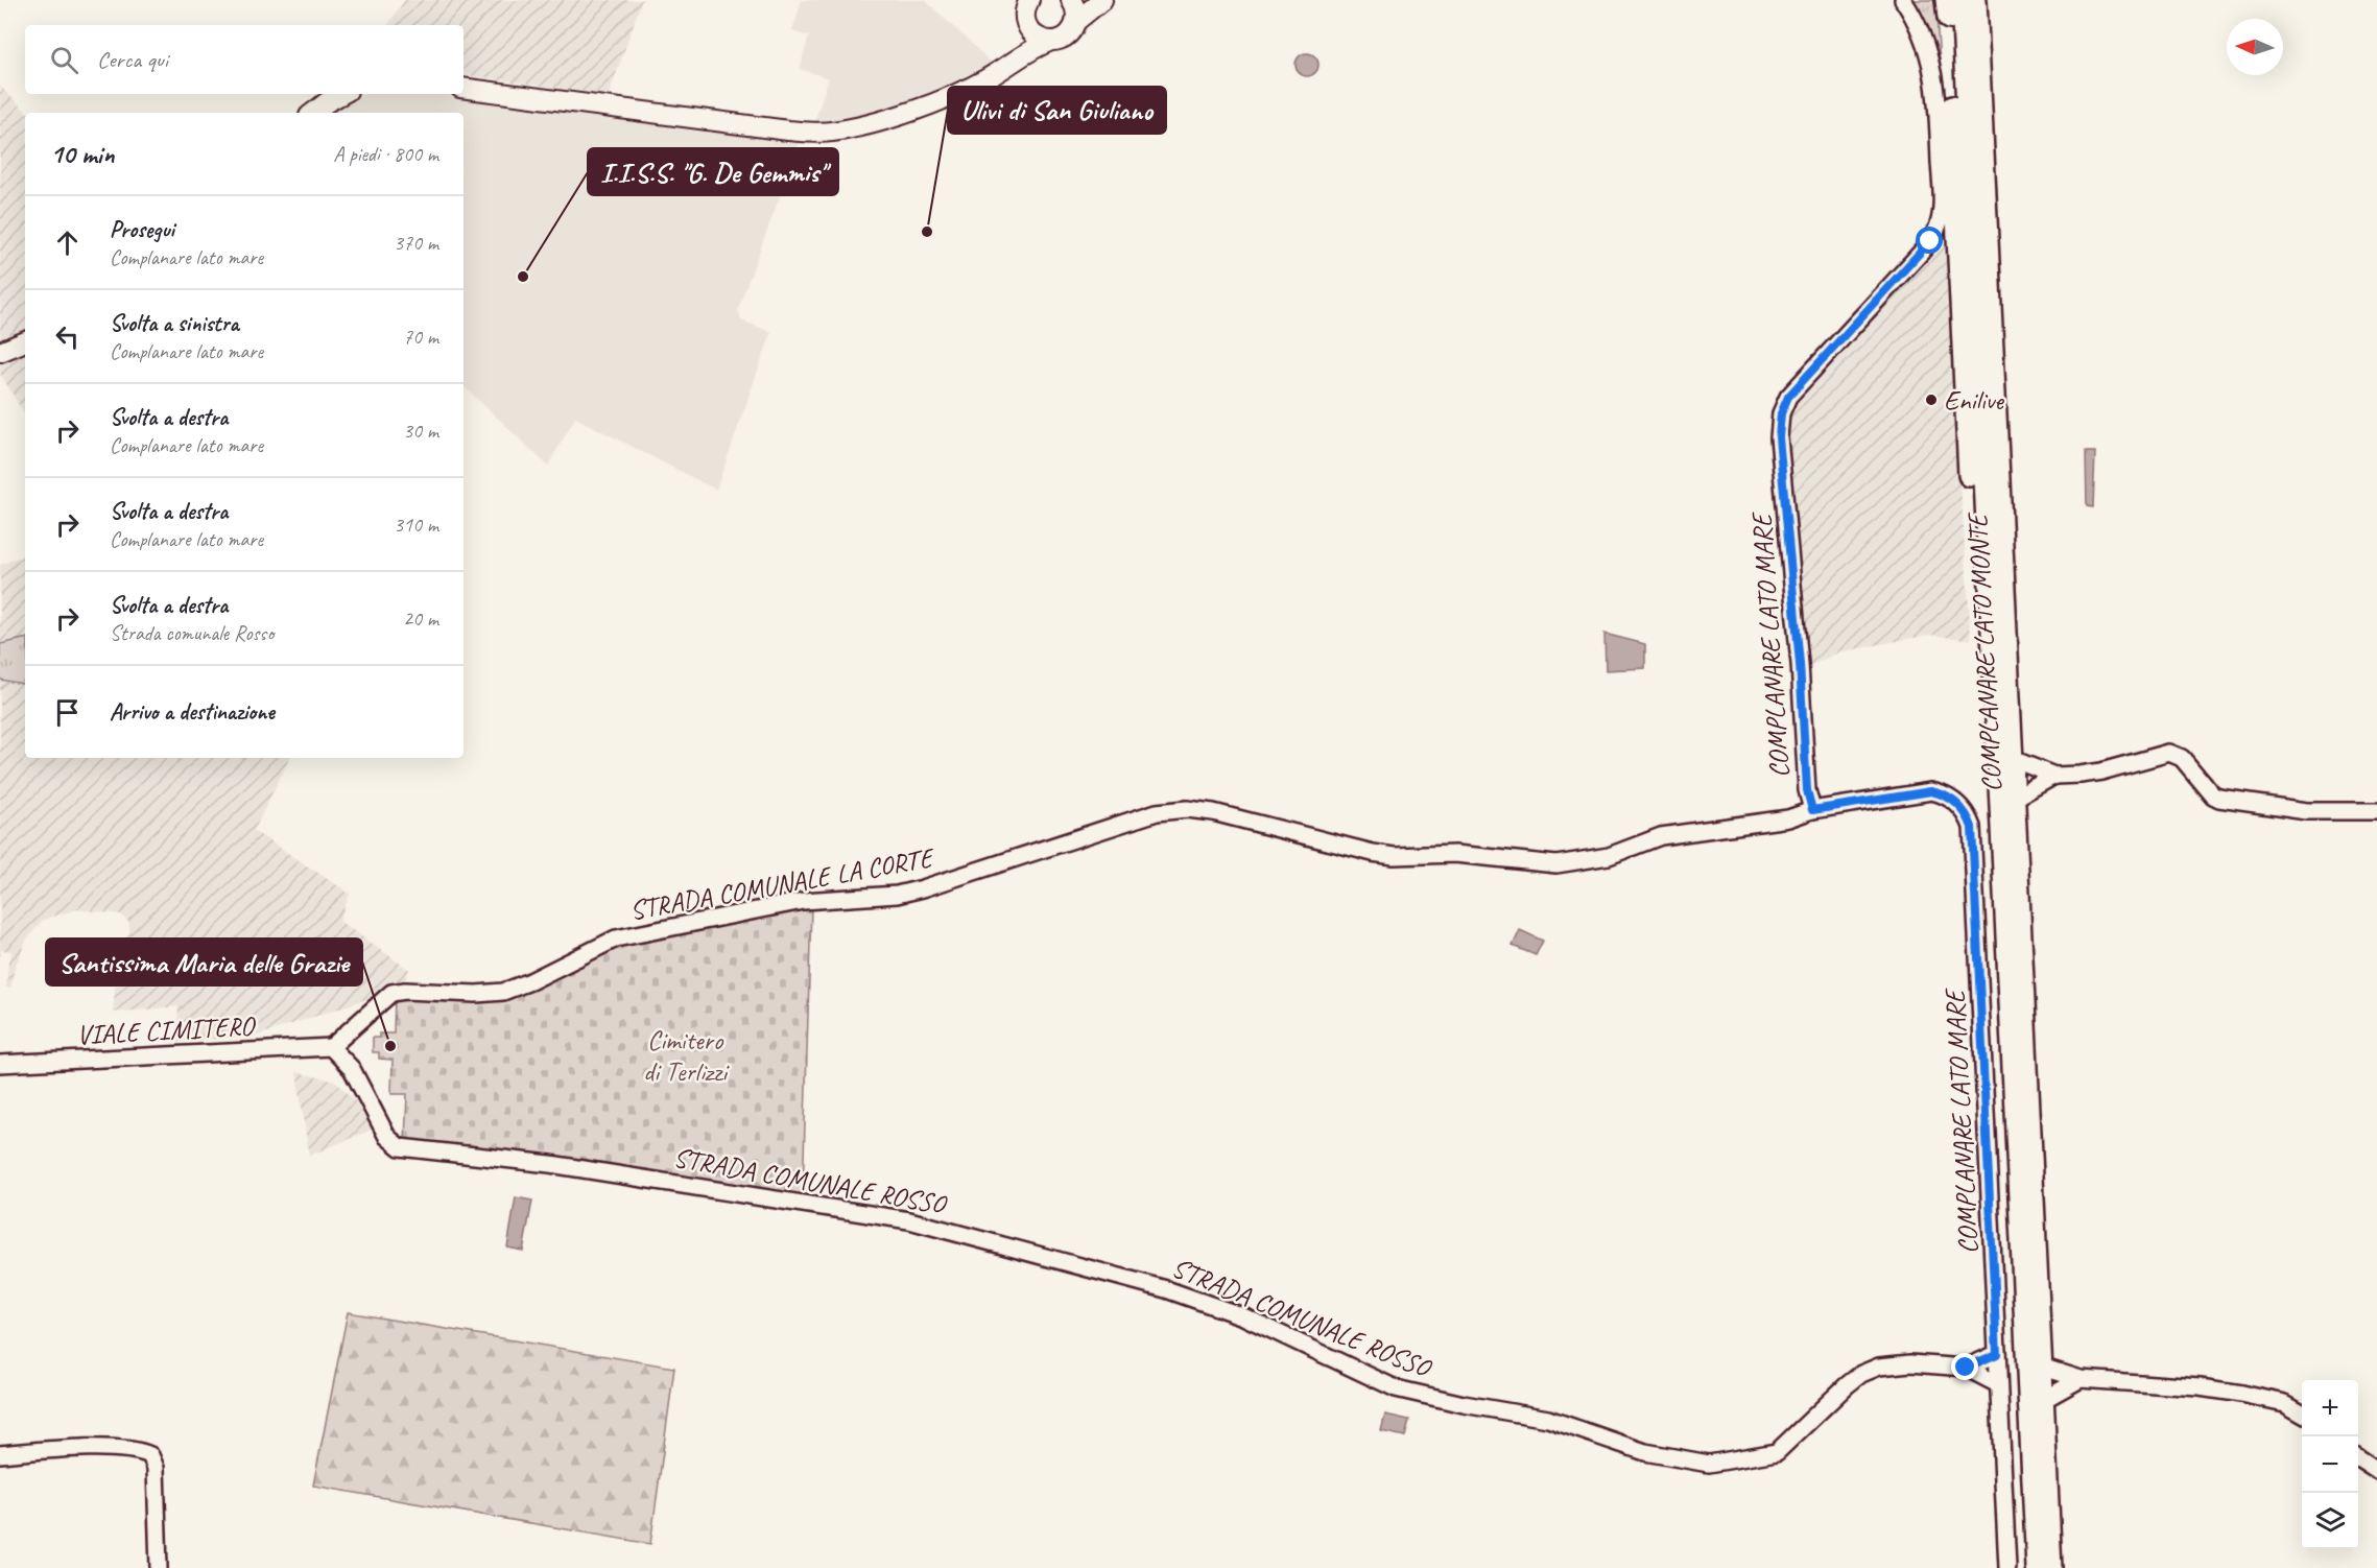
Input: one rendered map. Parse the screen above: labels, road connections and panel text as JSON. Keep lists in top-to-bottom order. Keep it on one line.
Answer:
{"streets":{"street":["COMPLANARE LATO MARE","COMPLANARE LATO MONTE","STRADA COMUNALE LA CORTE","VIALE CIMITERO","STRADA COMUNALE ROSSO"]},"crossings":[["COMPLANARE LATO MARE","STRADA COMUNALE LA CORTE"],["COMPLANARE LATO MARE","STRADA COMUNALE ROSSO"],["STRADA COMUNALE LA CORTE","VIALE CIMITERO"],["STRADA COMUNALE LA CORTE","STRADA COMUNALE ROSSO"],["VIALE CIMITERO","STRADA COMUNALE ROSSO"]],"parks":["Cimitero di Terlizzi"],"places":["Ulivi di San Giuliano","I.I.S.S. \"G. De Gemmis\"","Enilive","Santissima Maria delle Grazie"],"north":"left","page":{"search":"Cerca qui","heading":["10 min","A piedi · 800 m"],"list":[["Prosegui","Complanare lato mare","370 m"],["Svolta a sinistra","Complanare lato mare","70 m"],["Svolta a destra","Complanare lato mare","30 m"],["Svolta a destra","Complanare lato mare","310 m"],["Svolta a destra","Strada comunale Rosso","20 m"],"Arrivo a destinazione"],"map_buttons":["+","−"]}}
